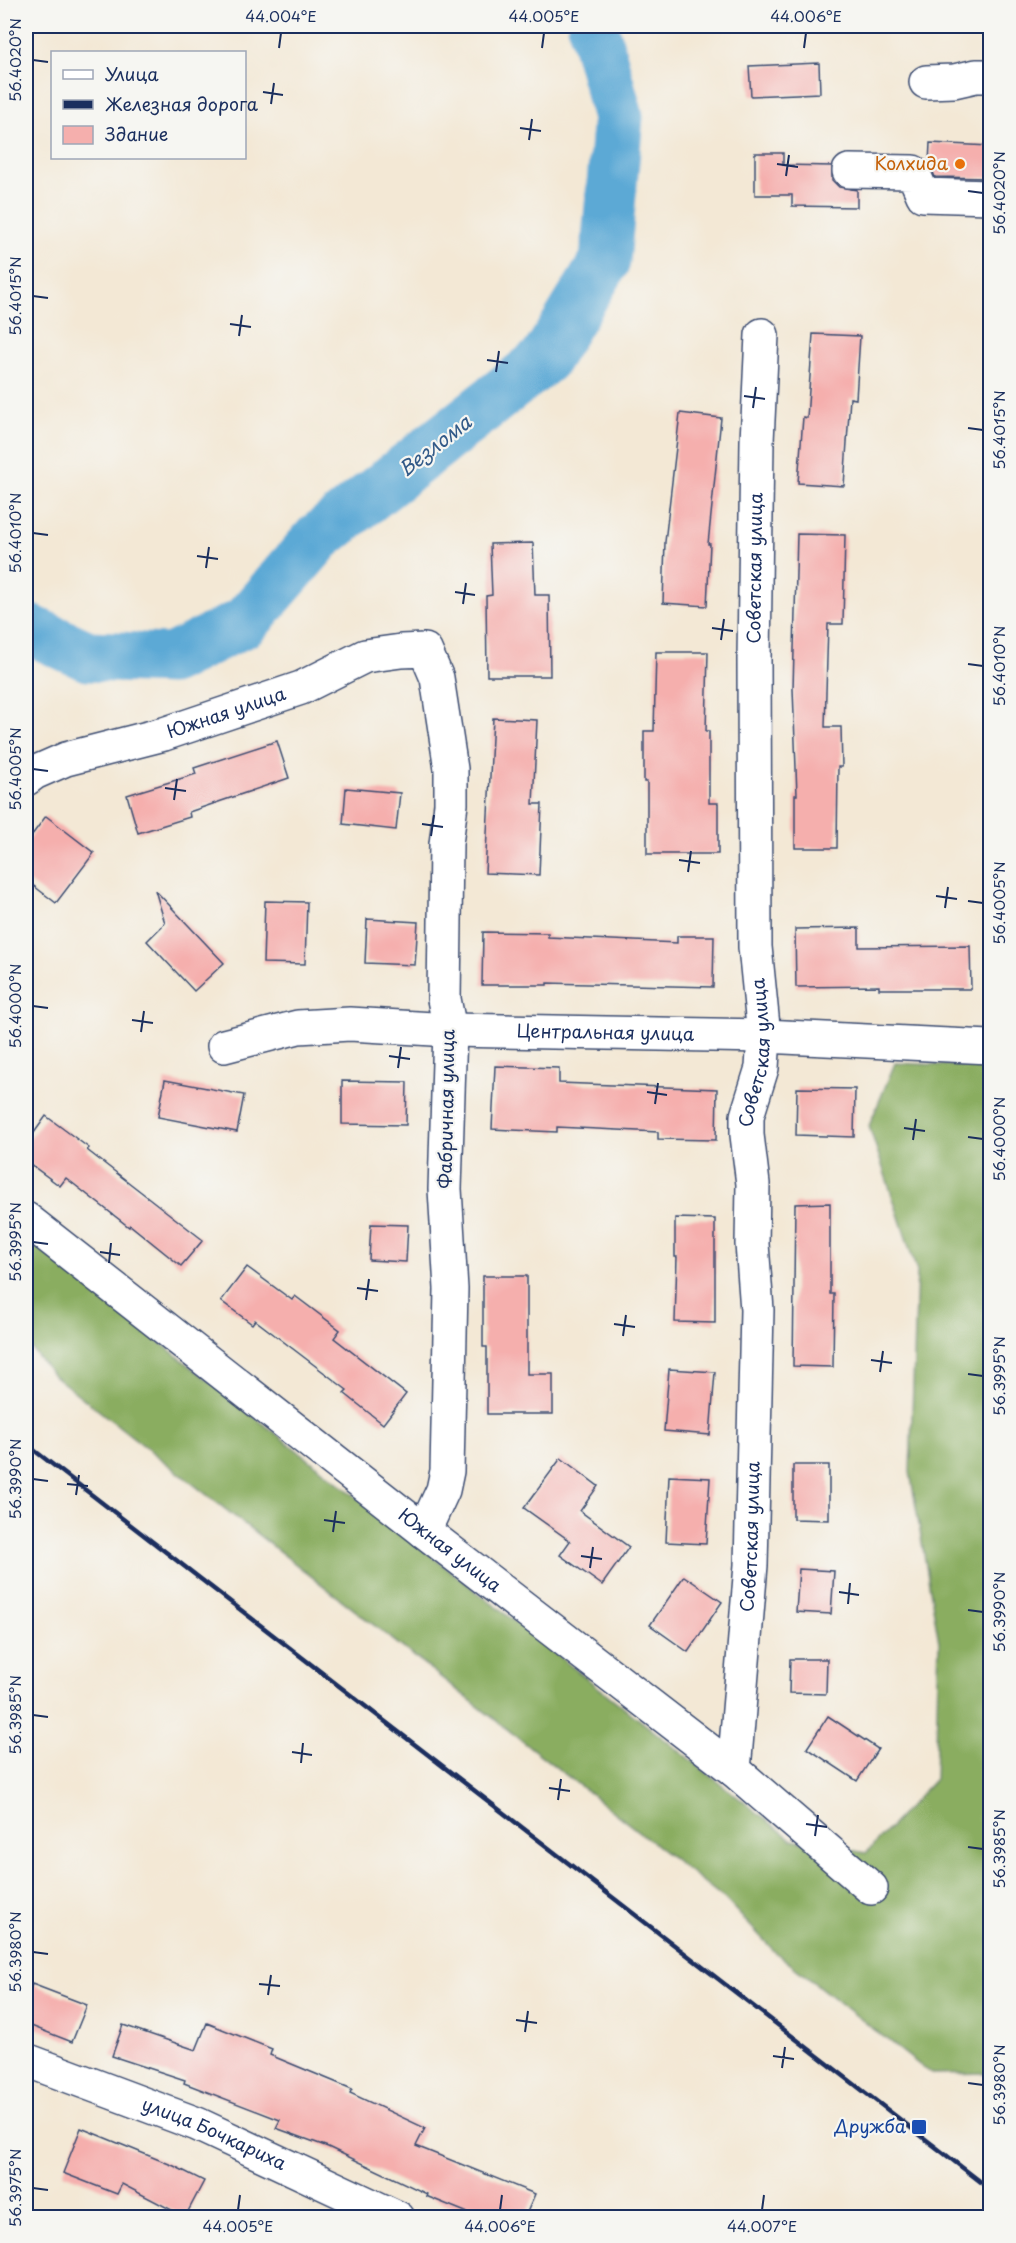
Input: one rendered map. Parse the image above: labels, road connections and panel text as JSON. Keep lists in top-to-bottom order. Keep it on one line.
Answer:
{"streets":{"street":["Советская улица","Южная улица","Центральная улица","Фабричная улица","улица Бочкариха"]},"crossings":[["Советская улица","Южная улица"],["Советская улица","Центральная улица"],["Южная улица","Фабричная улица"],["Центральная улица","Фабричная улица"]],"water":["Везлома"],"places":{"other":["Колхида"],"transit":["Дружба"]},"legend":["Улица","Железная дорога","Здание"],"coordinates":["44.004°E","44.005°E","44.006°E","56.4020°N","56.4015°N","56.4010°N","56.4005°N","56.4000°N","56.3995°N","56.3990°N","56.3985°N","56.3980°N","56.3975°N","44.007°E"]}
